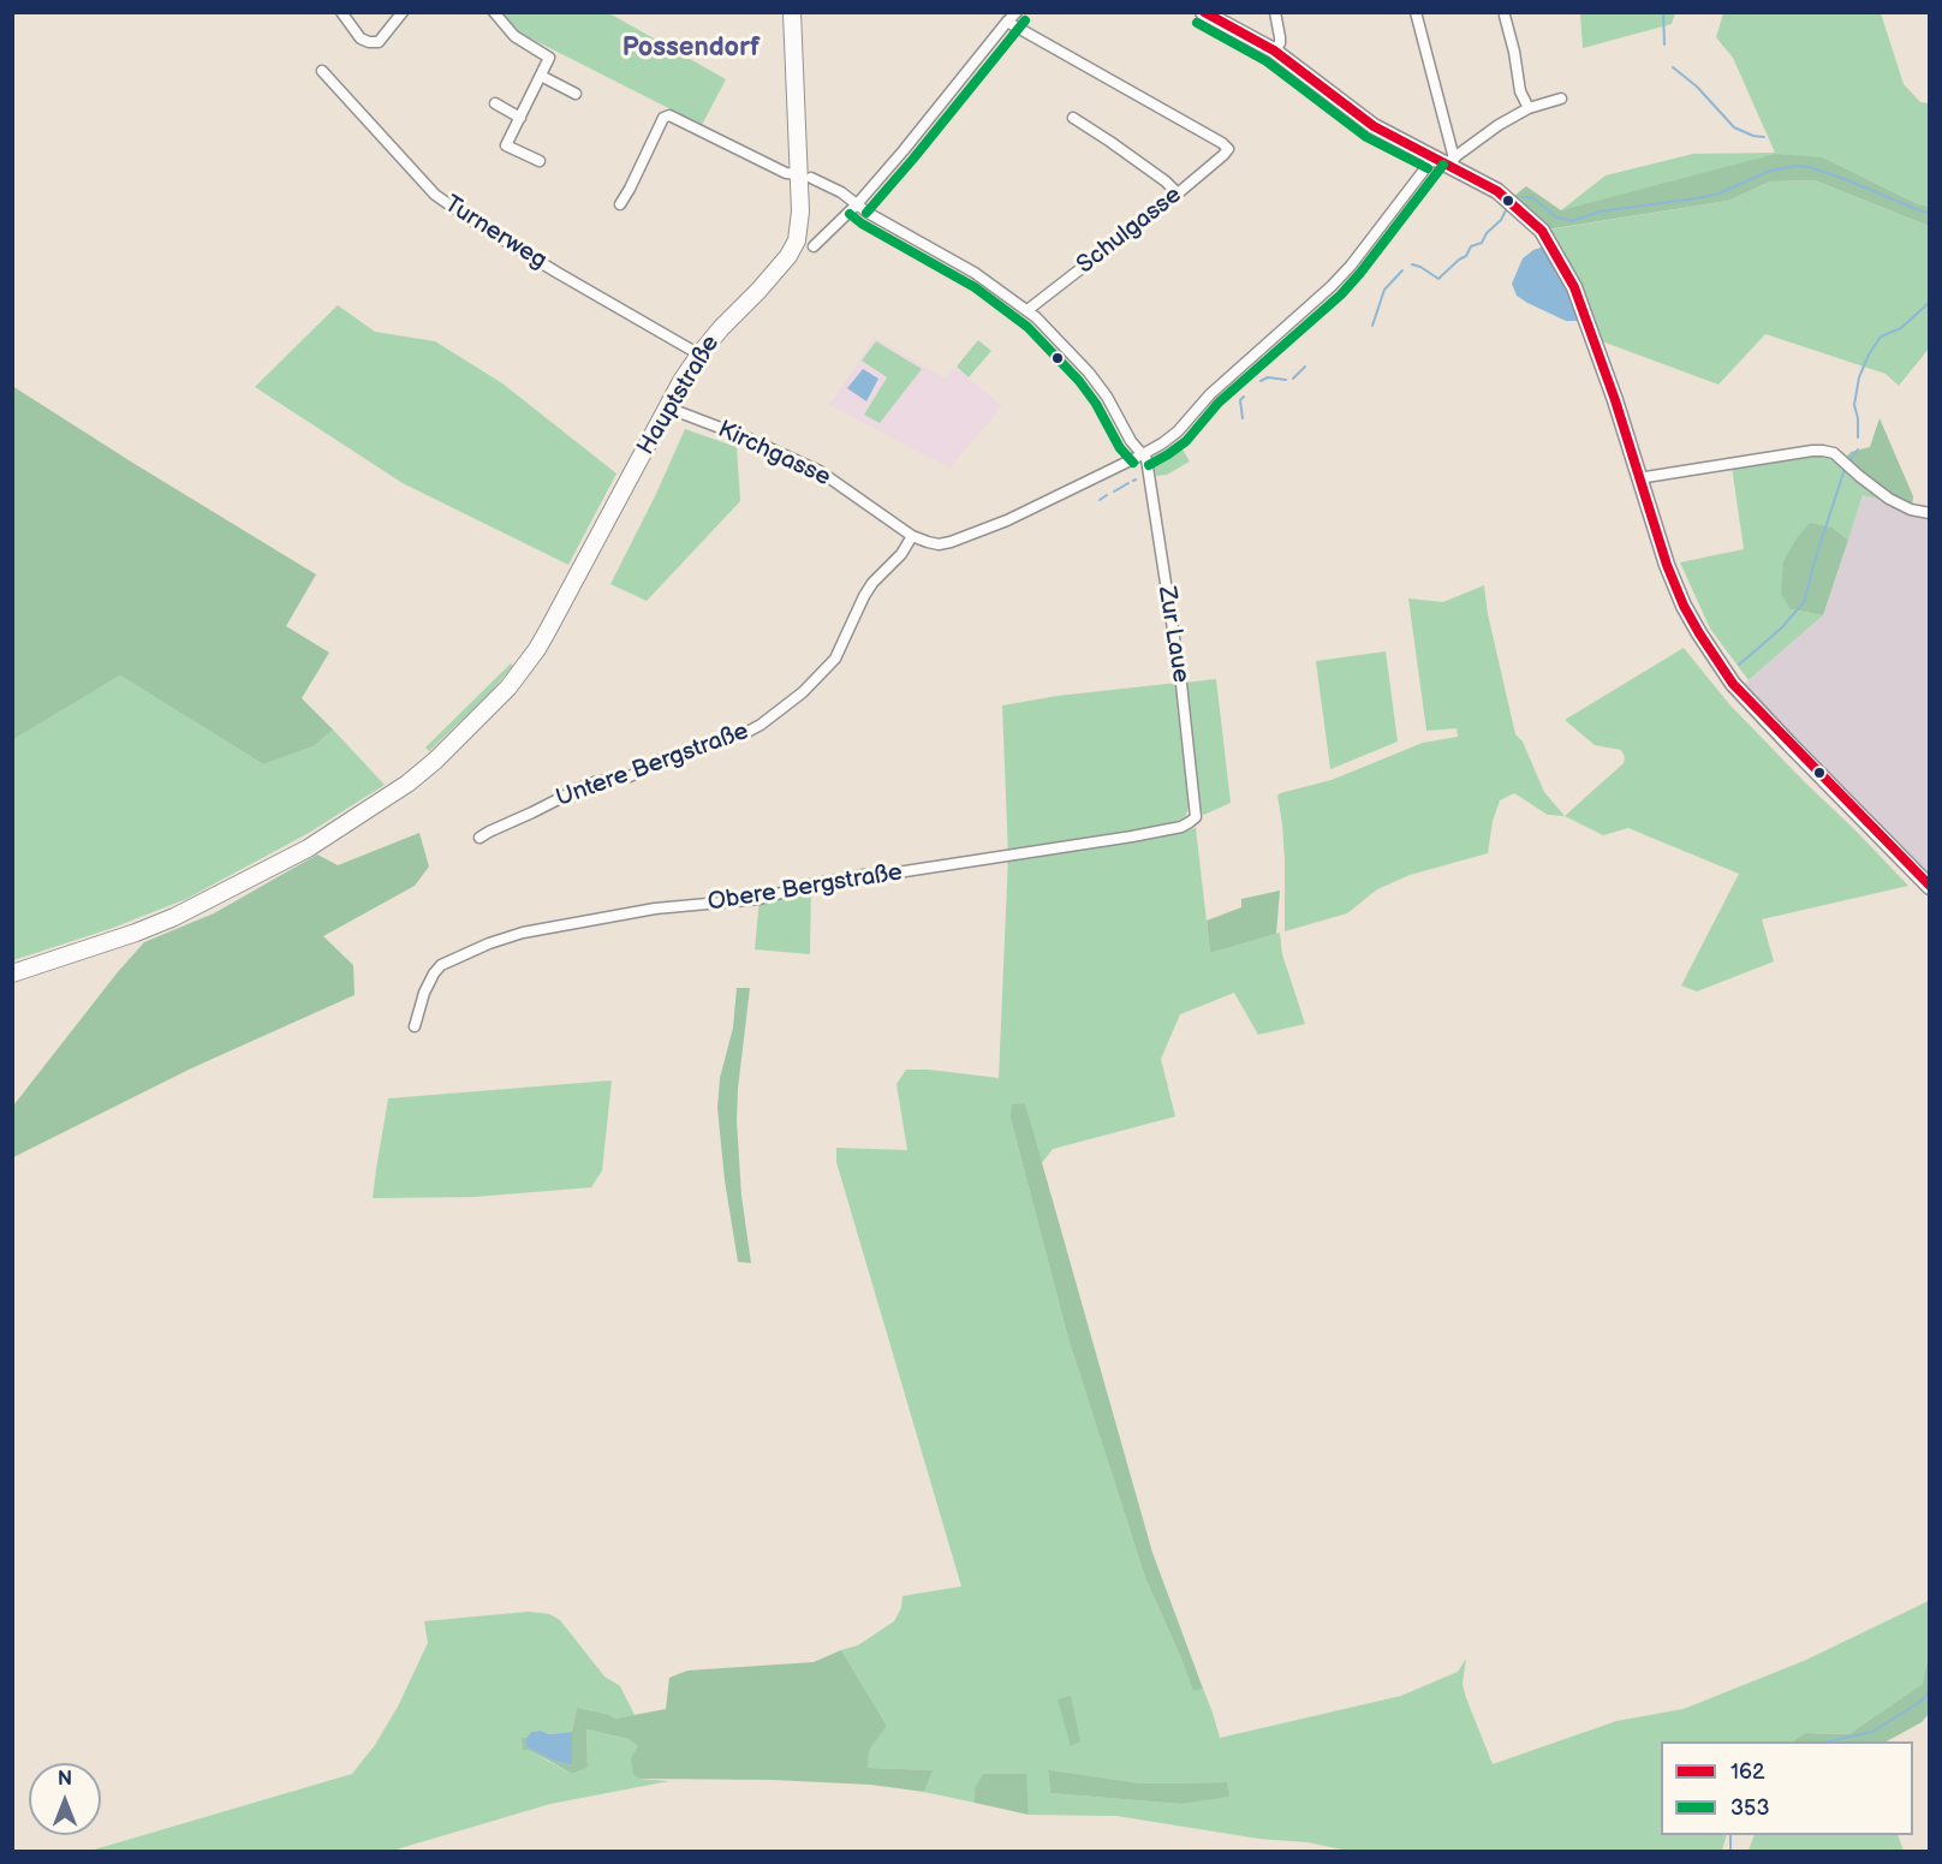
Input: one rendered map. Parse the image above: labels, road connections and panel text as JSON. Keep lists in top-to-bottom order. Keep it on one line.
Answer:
{"streets":{"main road":["Hauptstraße"],"street":["Schulgasse","Turnerweg","Kirchgasse","Zur Laue","Untere Bergstraße","Obere Bergstraße"]},"crossings":[["Turnerweg","Hauptstraße"],["Hauptstraße","Kirchgasse"],["Kirchgasse","Untere Bergstraße"],["Zur Laue","Obere Bergstraße"]],"districts":["Possendorf"],"lines":["transit line 162","transit line 353"],"legend":["162","353"],"north":"top"}
